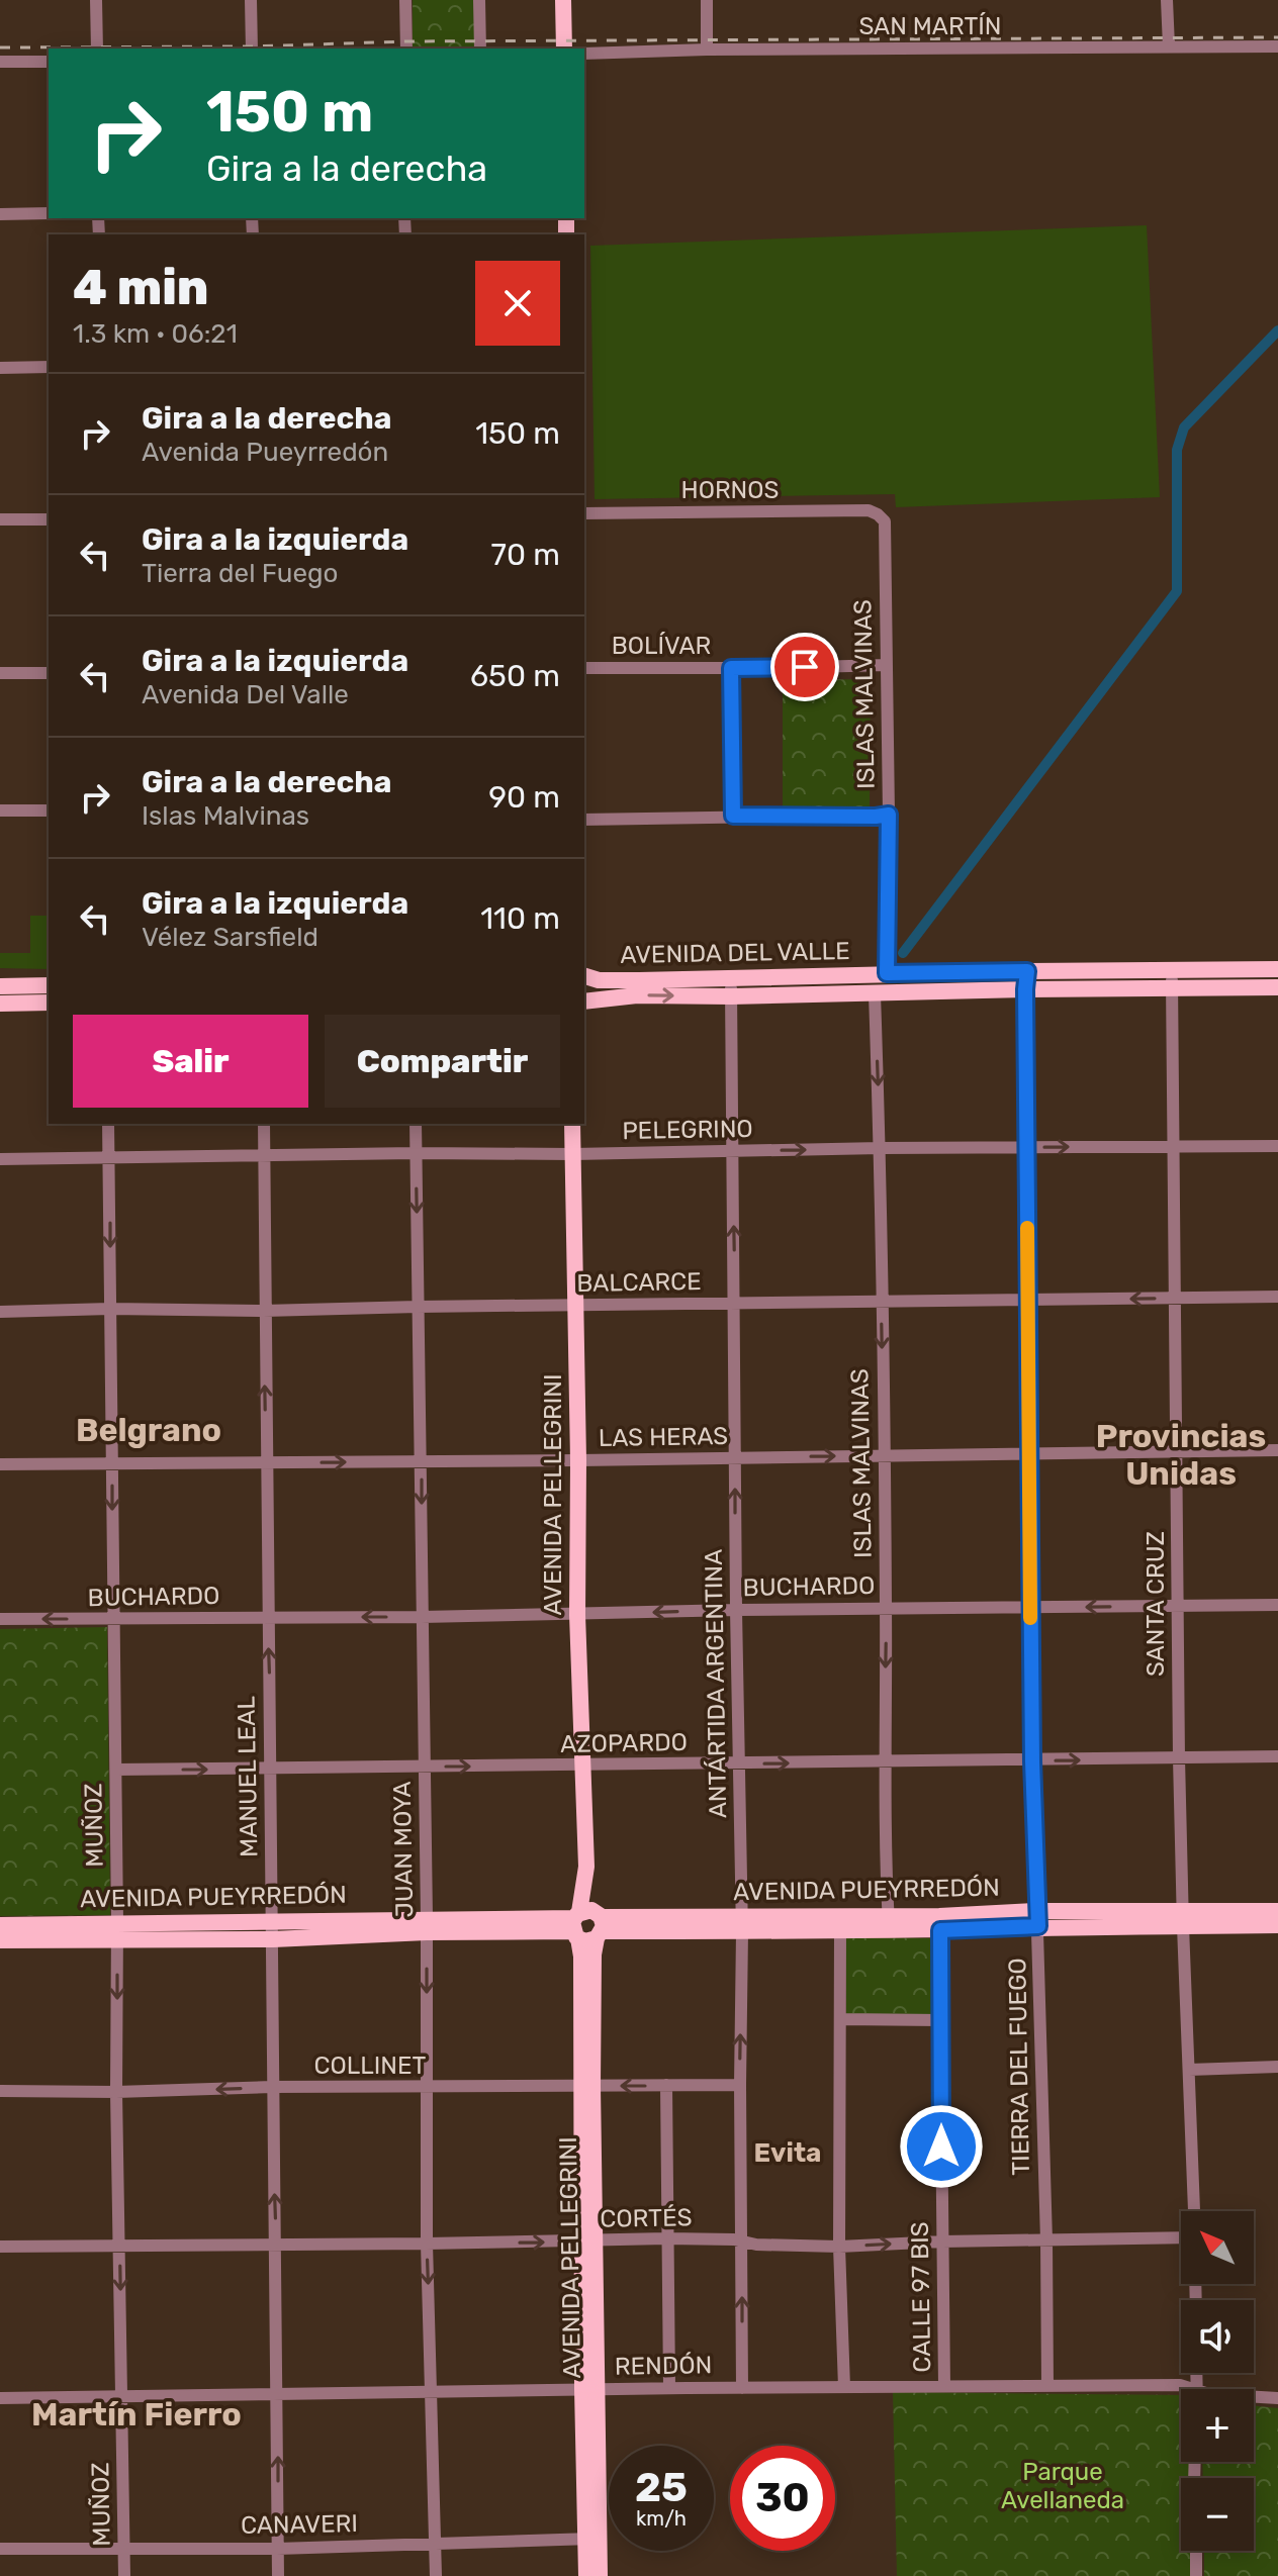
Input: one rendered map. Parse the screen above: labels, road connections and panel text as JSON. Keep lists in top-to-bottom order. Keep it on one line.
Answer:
{"streets":{"main road":["AVENIDA DEL VALLE","AVENIDA PELLEGRINI","AVENIDA PUEYRREDÓN"],"street":["SAN MARTÍN","HORNOS","BOLÍVAR","ISLAS MALVINAS","PELEGRINO","BALCARCE","LAS HERAS","BUCHARDO","SANTA CRUZ","ANTÁRTIDA ARGENTINA","AZOPARDO","MANUEL LEAL","MUÑOZ","JUAN MOYA","COLLINET","TIERRA DEL FUEGO","CORTÉS","CALLE 97 BIS","RENDÓN","CANAVERI"]},"crossings":[["HORNOS","ISLAS MALVINAS"],["BOLÍVAR","ISLAS MALVINAS"],["ISLAS MALVINAS","AVENIDA DEL VALLE"],["ISLAS MALVINAS","PELEGRINO"],["ISLAS MALVINAS","BALCARCE"],["ISLAS MALVINAS","LAS HERAS"],["ISLAS MALVINAS","BUCHARDO"],["ISLAS MALVINAS","AZOPARDO"],["ISLAS MALVINAS","AVENIDA PUEYRREDÓN"],["AVENIDA DEL VALLE","SANTA CRUZ"],["AVENIDA DEL VALLE","ANTÁRTIDA ARGENTINA"],["AVENIDA DEL VALLE","TIERRA DEL FUEGO"],["PELEGRINO","AVENIDA PELLEGRINI"],["PELEGRINO","SANTA CRUZ"],["PELEGRINO","ANTÁRTIDA ARGENTINA"],["PELEGRINO","MANUEL LEAL"],["PELEGRINO","MUÑOZ"],["PELEGRINO","JUAN MOYA"],["PELEGRINO","TIERRA DEL FUEGO"],["BALCARCE","AVENIDA PELLEGRINI"],["BALCARCE","SANTA CRUZ"],["BALCARCE","ANTÁRTIDA ARGENTINA"],["BALCARCE","MANUEL LEAL"],["BALCARCE","MUÑOZ"],["BALCARCE","JUAN MOYA"],["BALCARCE","TIERRA DEL FUEGO"],["LAS HERAS","AVENIDA PELLEGRINI"],["LAS HERAS","SANTA CRUZ"],["LAS HERAS","ANTÁRTIDA ARGENTINA"],["LAS HERAS","MANUEL LEAL"],["LAS HERAS","MUÑOZ"],["LAS HERAS","JUAN MOYA"],["LAS HERAS","TIERRA DEL FUEGO"],["AVENIDA PELLEGRINI","BUCHARDO"],["AVENIDA PELLEGRINI","AZOPARDO"],["AVENIDA PELLEGRINI","AVENIDA PUEYRREDÓN"],["AVENIDA PELLEGRINI","COLLINET"],["AVENIDA PELLEGRINI","CORTÉS"],["AVENIDA PELLEGRINI","RENDÓN"],["AVENIDA PELLEGRINI","CANAVERI"],["BUCHARDO","SANTA CRUZ"],["BUCHARDO","ANTÁRTIDA ARGENTINA"],["BUCHARDO","MANUEL LEAL"],["BUCHARDO","MUÑOZ"],["BUCHARDO","JUAN MOYA"],["BUCHARDO","TIERRA DEL FUEGO"],["SANTA CRUZ","AZOPARDO"],["SANTA CRUZ","AVENIDA PUEYRREDÓN"],["ANTÁRTIDA ARGENTINA","AZOPARDO"],["ANTÁRTIDA ARGENTINA","AVENIDA PUEYRREDÓN"],["ANTÁRTIDA ARGENTINA","COLLINET"],["ANTÁRTIDA ARGENTINA","CORTÉS"],["ANTÁRTIDA ARGENTINA","RENDÓN"],["AZOPARDO","MANUEL LEAL"],["AZOPARDO","MUÑOZ"],["AZOPARDO","JUAN MOYA"],["AZOPARDO","TIERRA DEL FUEGO"],["MANUEL LEAL","AVENIDA PUEYRREDÓN"],["MANUEL LEAL","COLLINET"],["MANUEL LEAL","CORTÉS"],["MANUEL LEAL","RENDÓN"],["MANUEL LEAL","CANAVERI"],["MUÑOZ","AVENIDA PUEYRREDÓN"],["MUÑOZ","COLLINET"],["MUÑOZ","CORTÉS"],["MUÑOZ","RENDÓN"],["MUÑOZ","CANAVERI"],["JUAN MOYA","AVENIDA PUEYRREDÓN"],["JUAN MOYA","COLLINET"],["JUAN MOYA","CORTÉS"],["JUAN MOYA","RENDÓN"],["JUAN MOYA","CANAVERI"],["AVENIDA PUEYRREDÓN","TIERRA DEL FUEGO"],["AVENIDA PUEYRREDÓN","CALLE 97 BIS"],["TIERRA DEL FUEGO","CORTÉS"],["TIERRA DEL FUEGO","RENDÓN"],["CORTÉS","CALLE 97 BIS"],["CALLE 97 BIS","RENDÓN"]],"one_way":["BUCHARDO","AZOPARDO","MANUEL LEAL","MUÑOZ","JUAN MOYA"],"districts":["Belgrano","Provincias Unidas","Evita","Martín Fierro"],"parks":["Parque Avellaneda"],"north":"top left","page":{"turn":["150 m","Gira a la derecha"],"heading":["4 min","1.3 km · 06:21"],"list":[{"name":"Gira a la derecha","note":"Avenida Pueyrredón","value":"150 m"},{"name":"Gira a la izquierda","note":"Tierra del Fuego","value":"70 m"},{"name":"Gira a la izquierda","note":"Avenida Del Valle","value":"650 m"},{"name":"Gira a la derecha","note":"Islas Malvinas","value":"90 m"},{"name":"Gira a la izquierda","note":"Vélez Sarsfield","value":"110 m"}],"buttons":["Salir","Compartir"],"map_buttons":["+","−"],"speed":"25 km/h","limit":"30"}}
